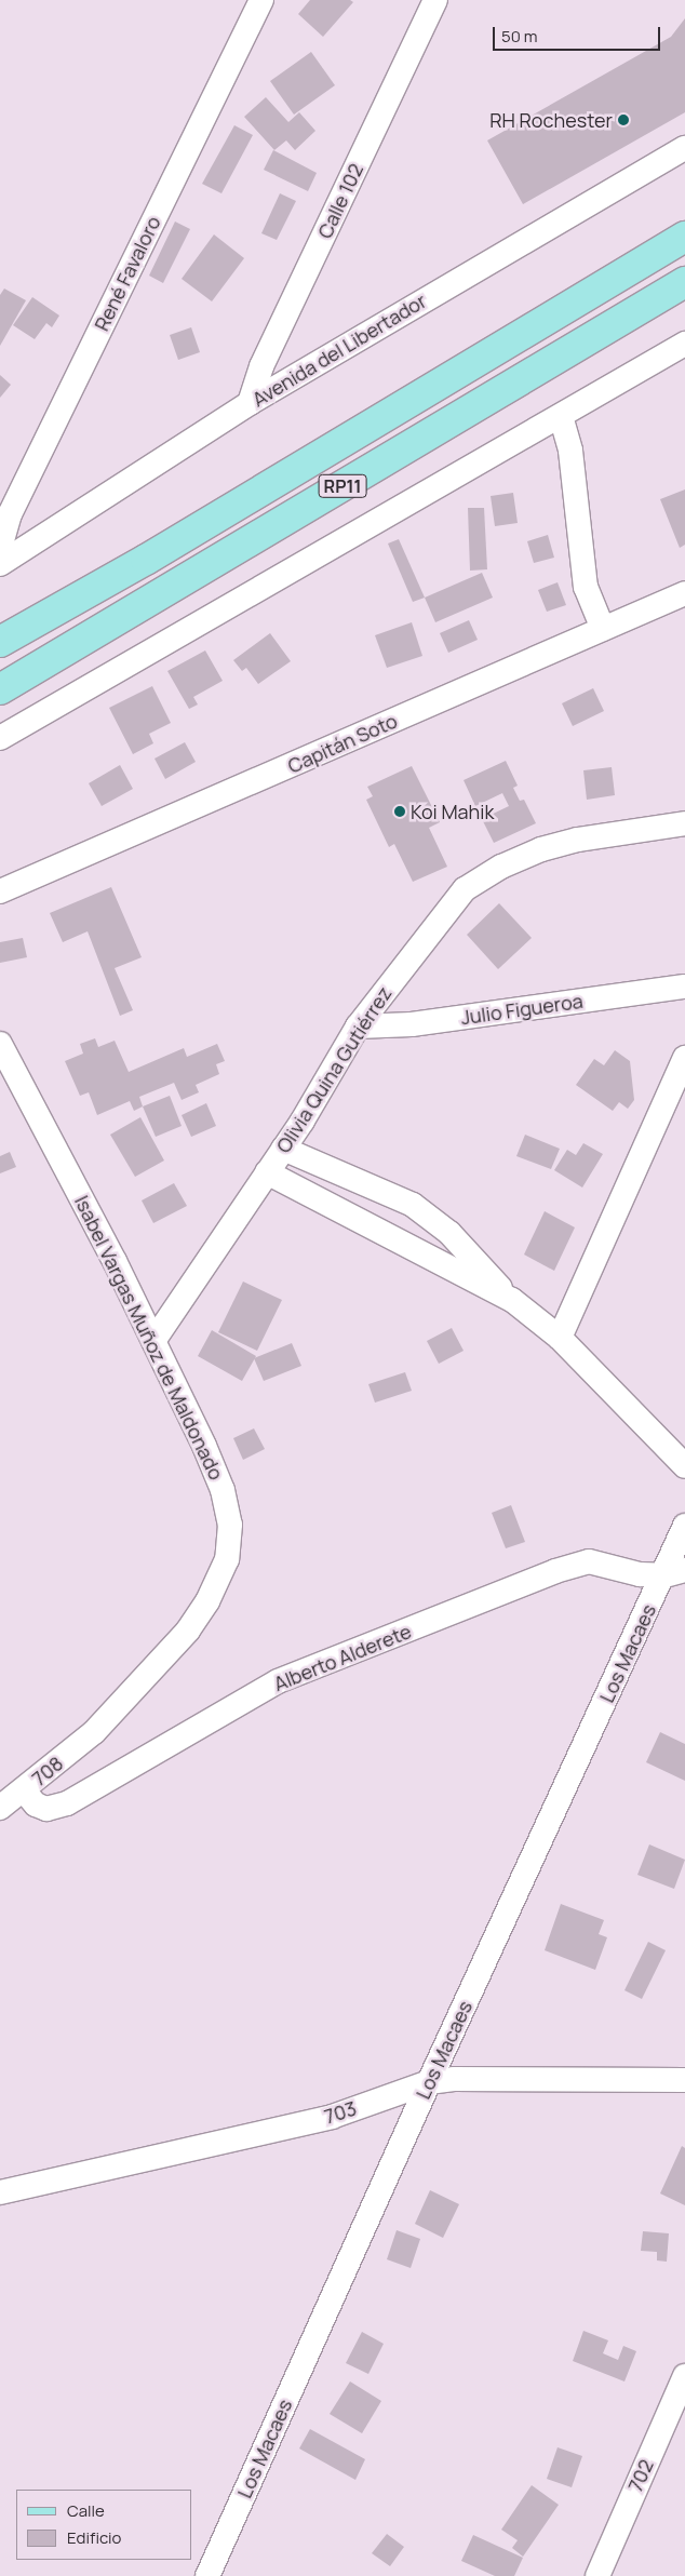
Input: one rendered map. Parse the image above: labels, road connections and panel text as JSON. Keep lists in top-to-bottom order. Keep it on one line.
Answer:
{"streets":{"main road":["RP11"],"street":["Calle 102","René Favaloro","Avenida del Libertador","Capitán Soto","Julio Figueroa","Olivia Quina Gutiérrez","Isabel Vargas Muñoz de Maldonado","Los Macaes","Alberto Alderete","708","703","702"]},"crossings":[["Calle 102","Avenida del Libertador"],["Julio Figueroa","Olivia Quina Gutiérrez"],["Olivia Quina Gutiérrez","Isabel Vargas Muñoz de Maldonado"],["Isabel Vargas Muñoz de Maldonado","708"],["Los Macaes","Alberto Alderete"],["Los Macaes","703"],["Alberto Alderete","708"]],"places":["RH Rochester","Koi Mahik"],"legend":["Calle","Edificio"],"scale_bar":"50 m"}
